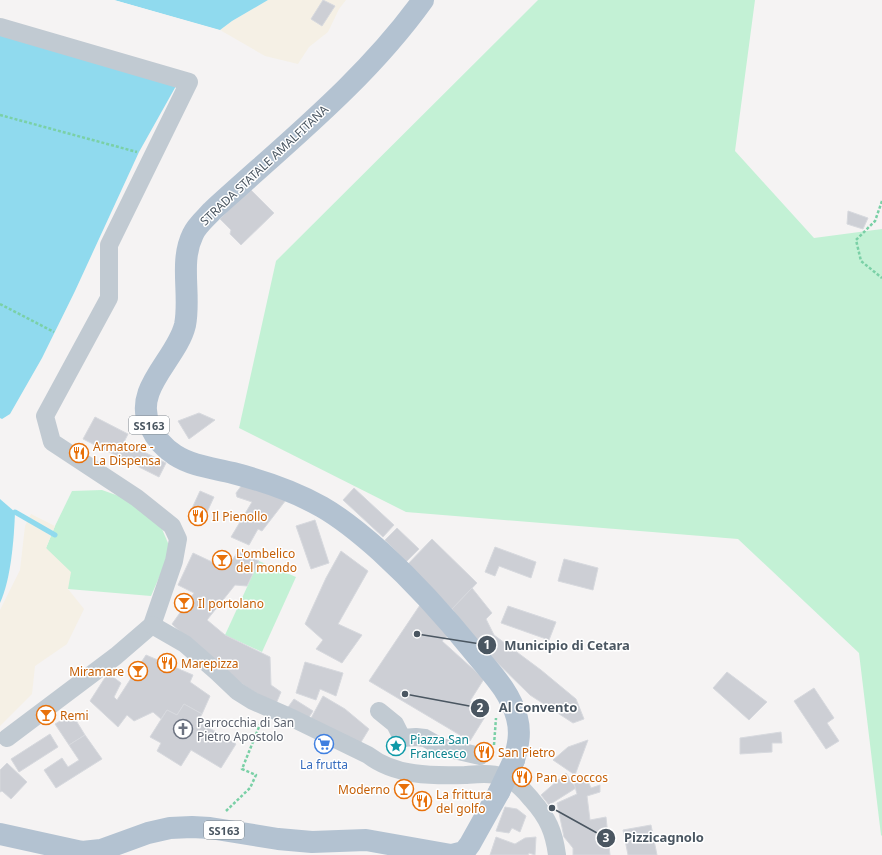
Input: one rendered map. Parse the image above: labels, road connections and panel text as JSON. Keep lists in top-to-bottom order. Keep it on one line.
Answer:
{"streets":{"main road":["STRADA STATALE AMALFITANA","SS163"]},"places":{"restaurant":["Armatore - La Dispensa","Il Pienollo","Marepizza","San Pietro","Pan e coccos","La frittura del golfo"],"bar":["L'ombelico del mondo","Il portolano","Miramare","Remi","Moderno"],"other":["Municipio di Cetara","Al Convento","Pizzicagnolo"],"church":["Parrocchia di San Pietro Apostolo"],"supermarket":["La frutta"],"place":["Piazza San Francesco"]}}
